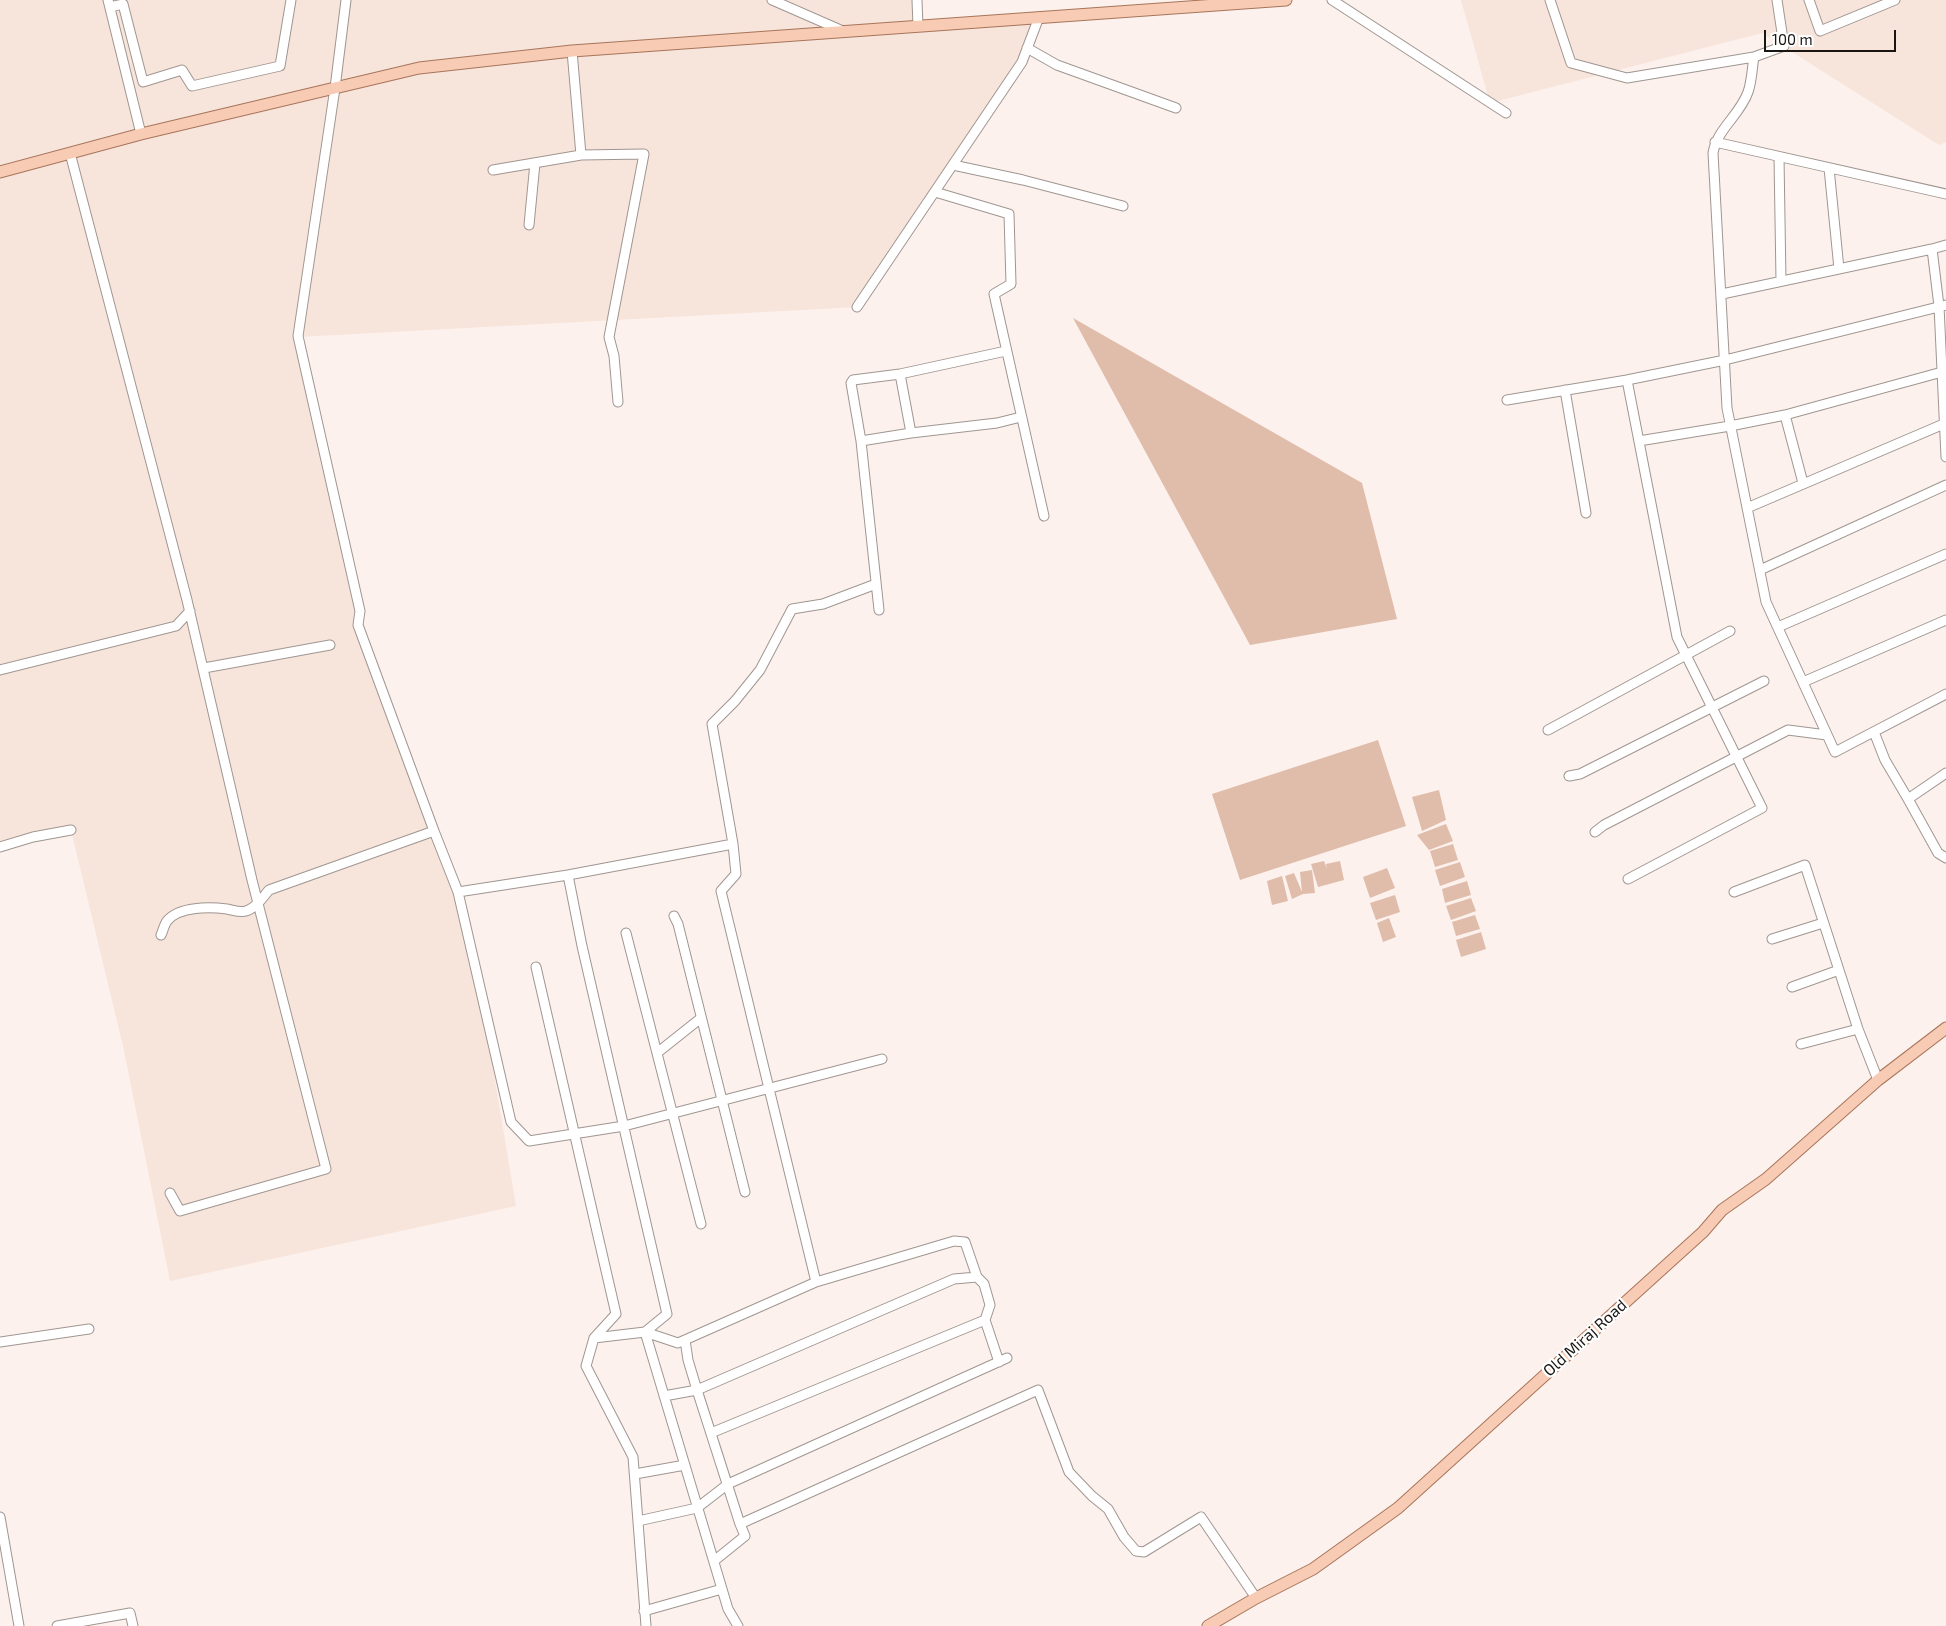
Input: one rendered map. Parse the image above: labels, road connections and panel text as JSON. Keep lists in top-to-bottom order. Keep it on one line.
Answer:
{"streets":{"main road":["Old Miraj Road"]},"scale_bar":"100 m"}
